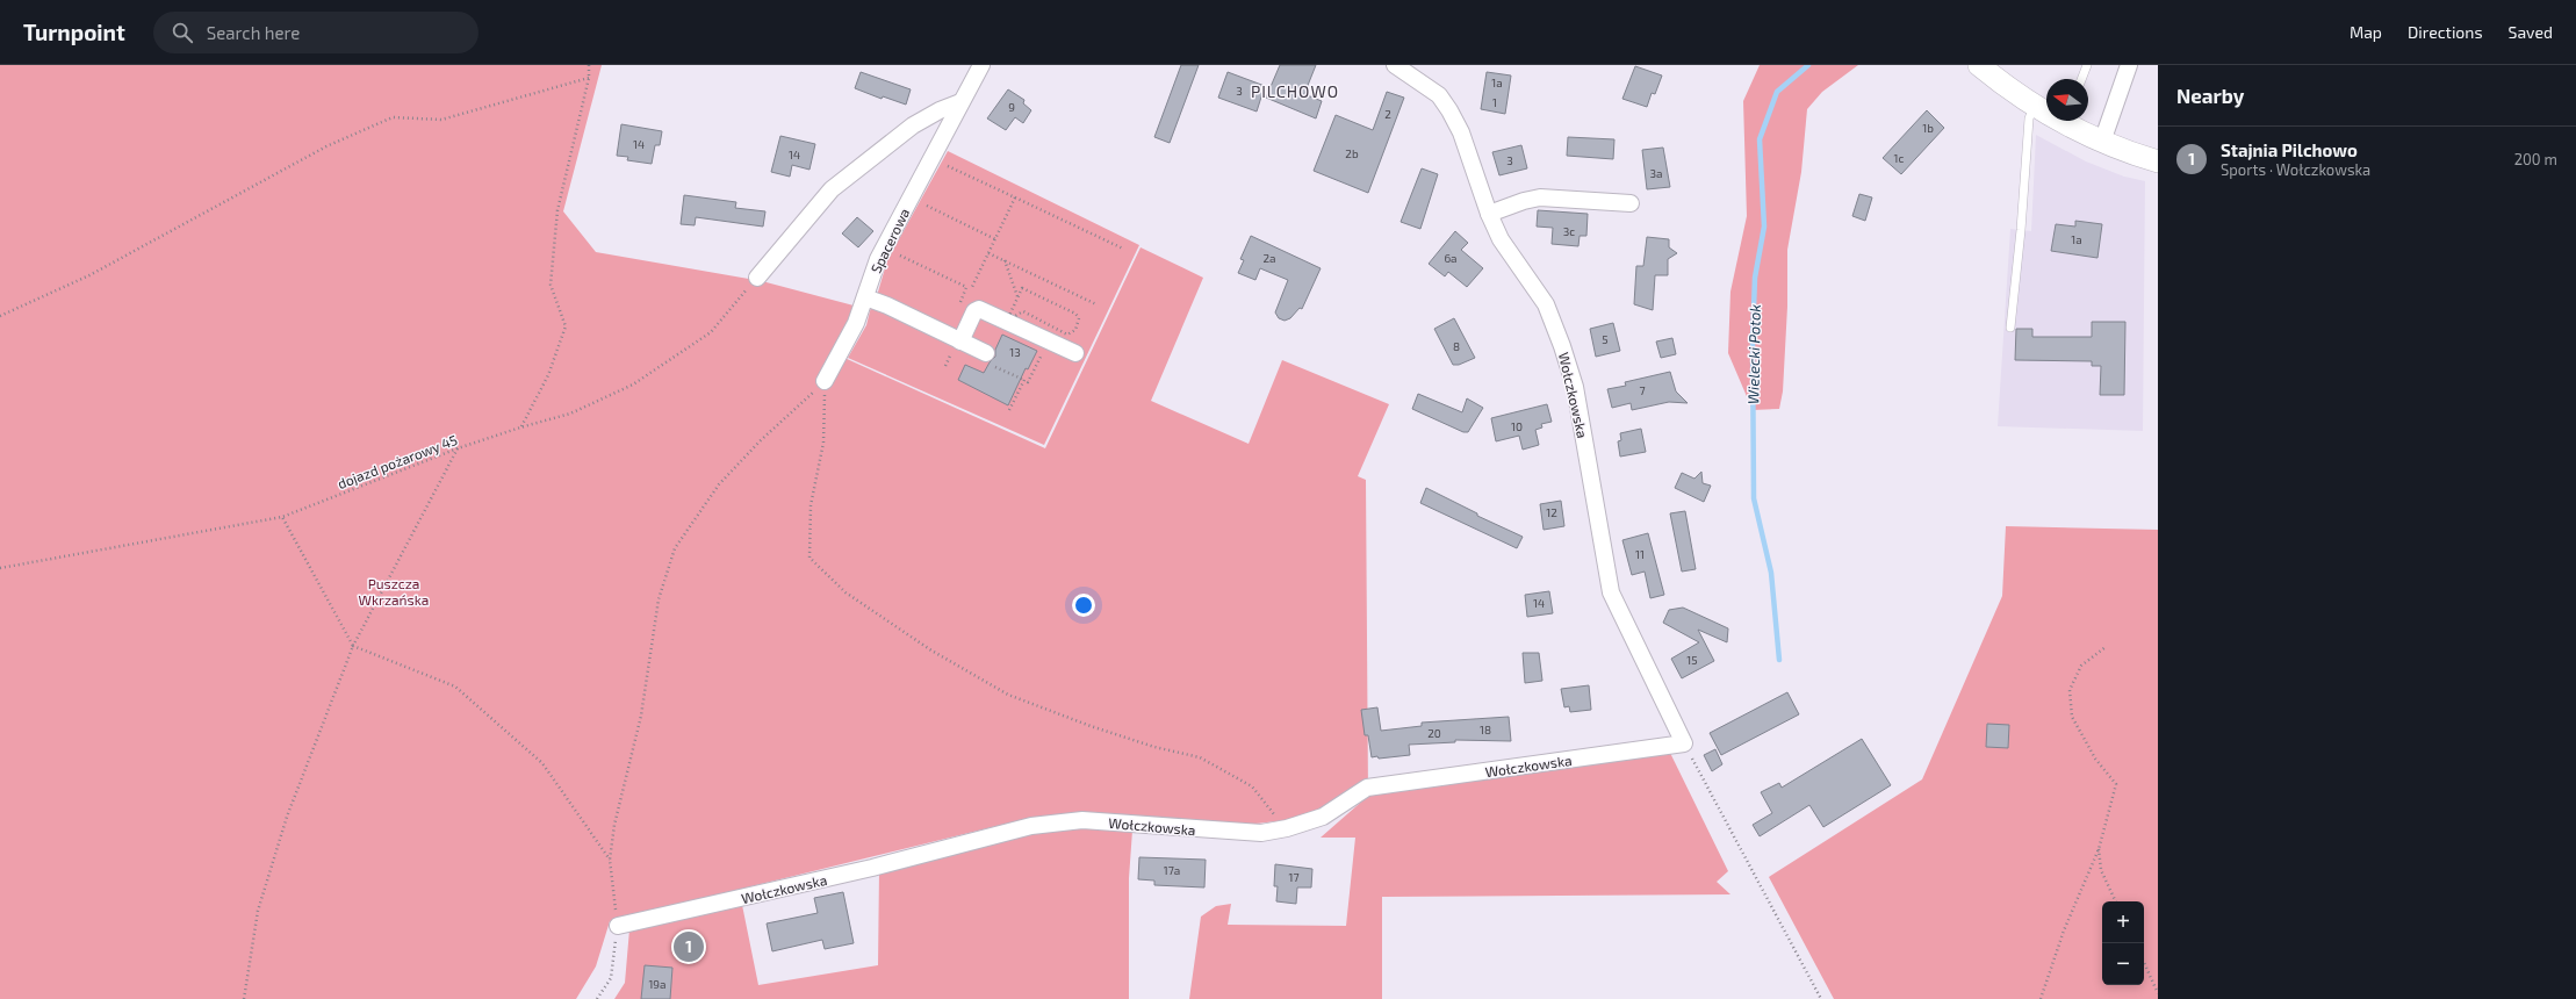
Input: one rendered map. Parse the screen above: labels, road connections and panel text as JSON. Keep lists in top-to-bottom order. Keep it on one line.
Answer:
{"streets":{"street":["Spacerowa","Wołczkowska"],"path":["dojazd pożarowy 45"]},"districts":["PILCHOWO"],"water":["Wielecki Potok"],"parks":["Puszcza Wkrzańska"],"house_numbers":["1a","3","1","9","2","1b","14","2b","14","1c","3","3a","3c","1a","2a","6a","5","8","13","7","10","12","11","14","15","18","20","17a","17","19a"],"north":"left","page":{"header":"Turnpoint","search":"Search here","nav":["Map","Directions","Saved"],"heading":"Nearby","list":[{"mark":"1","name":"Stajnia Pilchowo","note":"Sports · Wołczkowska","value":"200 m"}],"map_buttons":["+","−"],"pins":"1"}}
